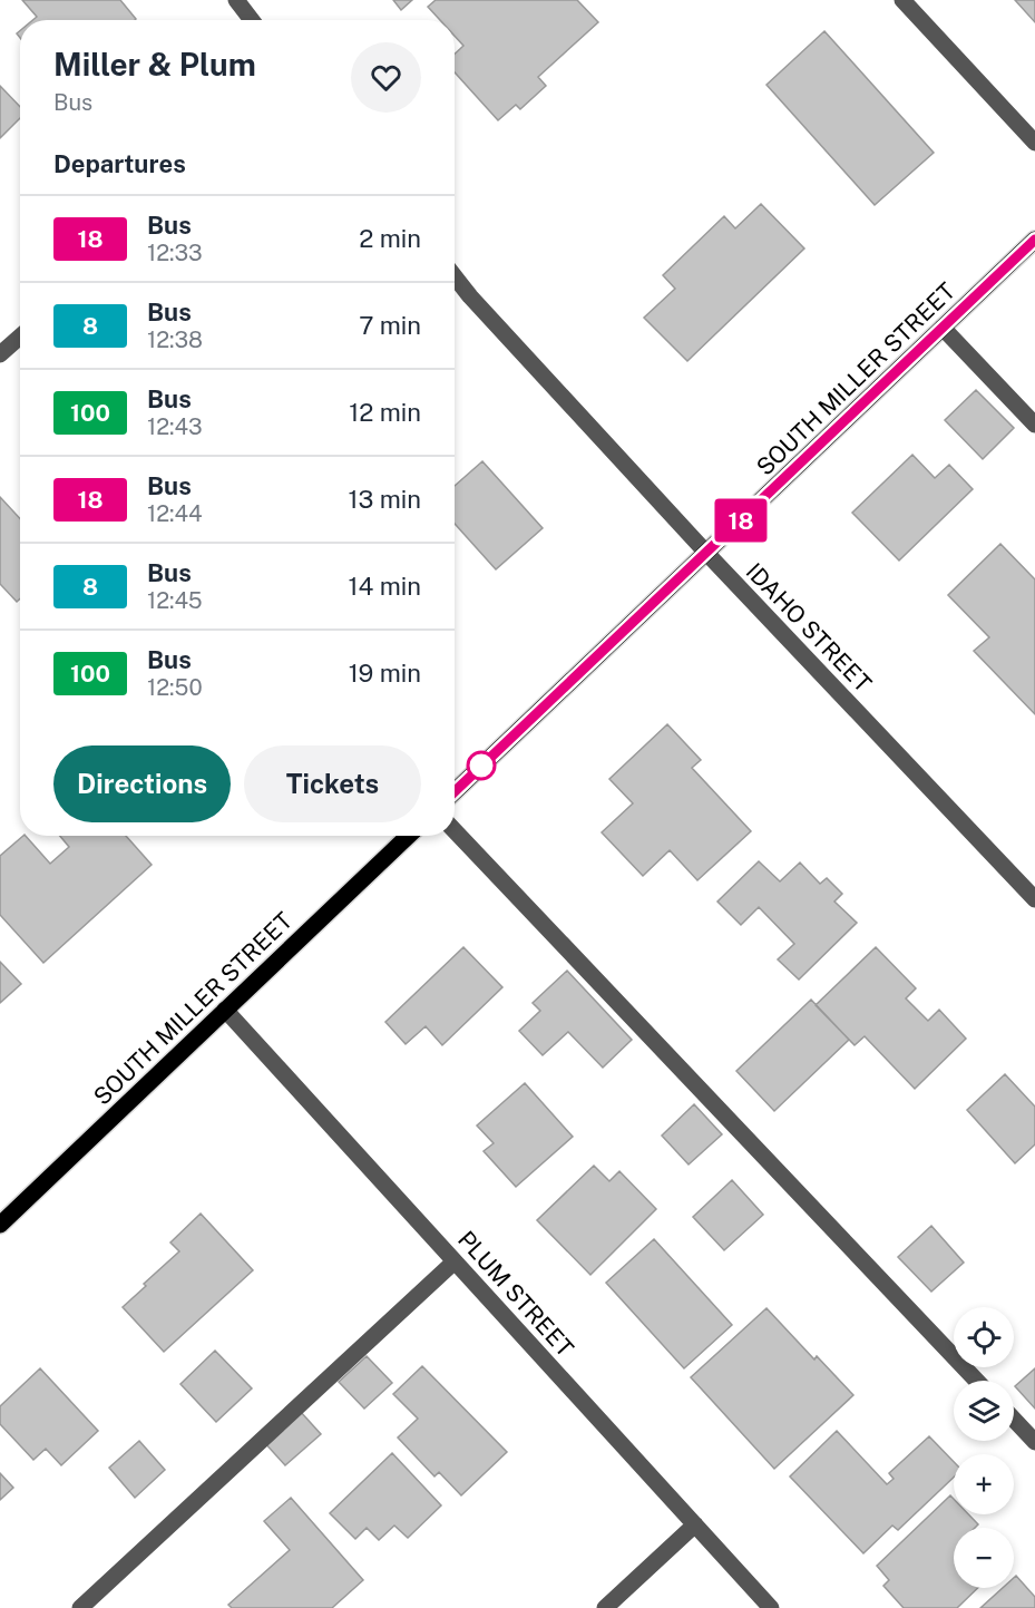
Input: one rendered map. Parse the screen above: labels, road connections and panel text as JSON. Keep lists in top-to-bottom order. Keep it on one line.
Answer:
{"streets":{"main road":["SOUTH MILLER STREET"],"street":["IDAHO STREET","PLUM STREET"]},"crossings":[["SOUTH MILLER STREET","IDAHO STREET"],["SOUTH MILLER STREET","PLUM STREET"]],"lines":["bus line 18"],"page":{"on_map":"18","heading":[["Miller & Plum","Bus"],"Departures"],"list":[{"mark":"18","name":"Bus","note":"12:33","value":"2 min"},{"mark":"8","name":"Bus","note":"12:38","value":"7 min"},{"mark":"100","name":"Bus","note":"12:43","value":"12 min"},{"mark":"18","name":"Bus","note":"12:44","value":"13 min"},{"mark":"8","name":"Bus","note":"12:45","value":"14 min"},{"mark":"100","name":"Bus","note":"12:50","value":"19 min"}],"buttons":["Directions","Tickets"],"map_buttons":["+","−"]}}
